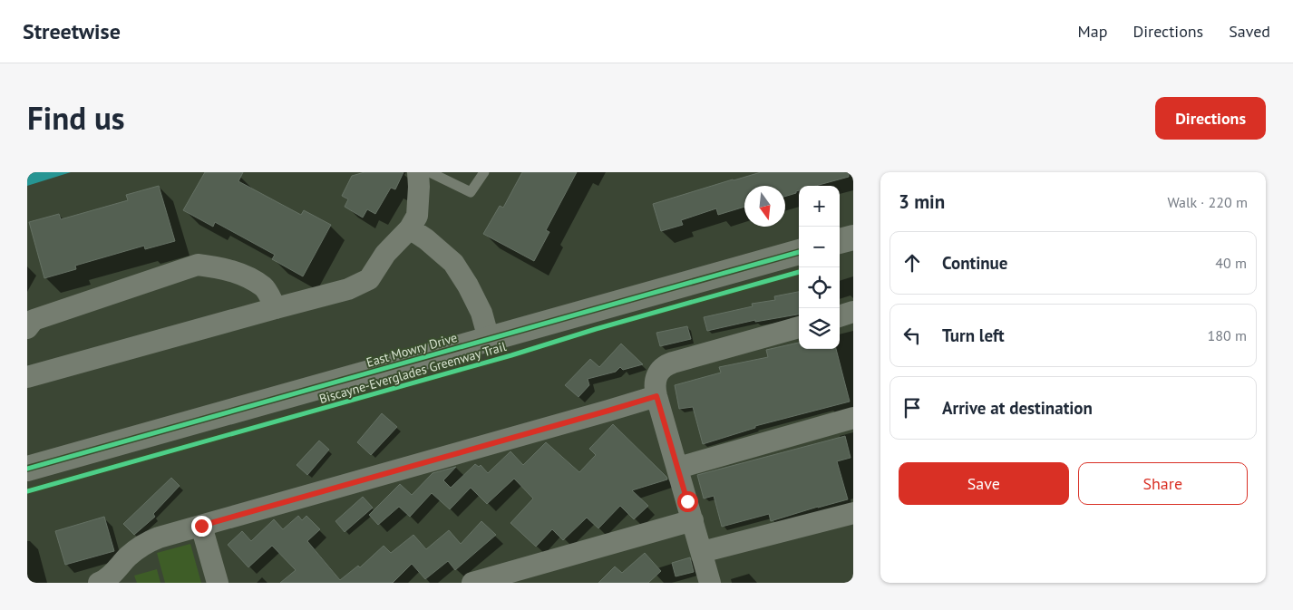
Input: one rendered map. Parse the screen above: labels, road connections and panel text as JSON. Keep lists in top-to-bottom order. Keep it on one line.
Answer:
{"streets":{"street":["East Mowry Drive"],"cycle path":["Biscayne-Everglades Greenway Trail"]},"north":"bottom","page":{"header":"Streetwise","nav":["Map","Directions","Saved"],"title":"Find us","buttons":["Directions",["Save","Share"]],"heading":["3 min","Walk · 220 m"],"map_buttons":["+","−"],"list":[["Continue","40 m"],["Turn left","180 m"],"Arrive at destination"]}}
